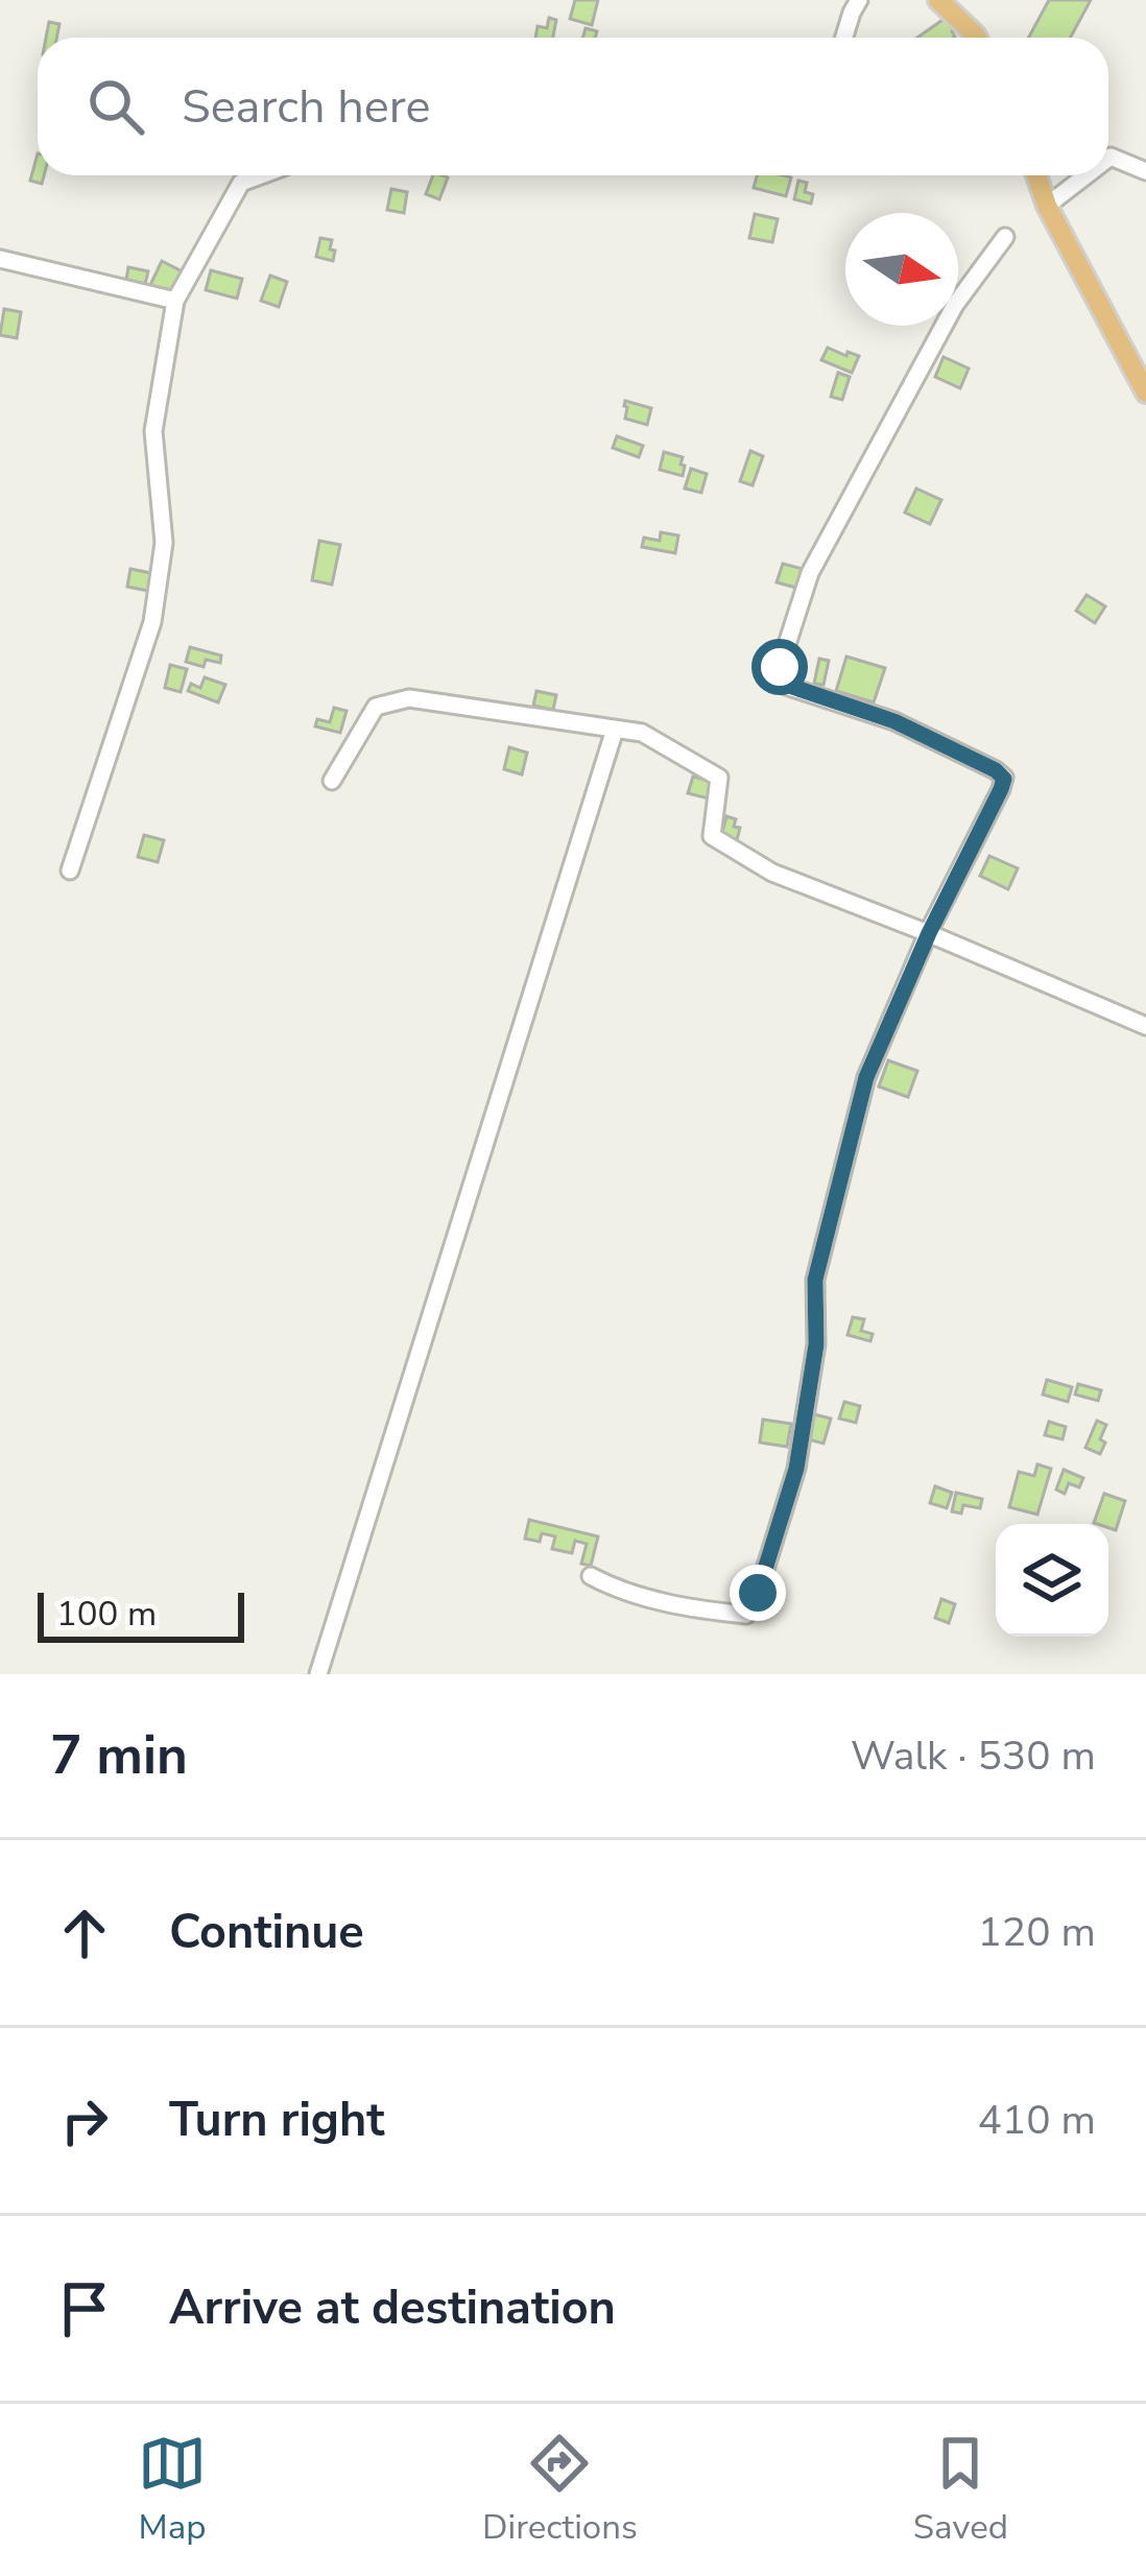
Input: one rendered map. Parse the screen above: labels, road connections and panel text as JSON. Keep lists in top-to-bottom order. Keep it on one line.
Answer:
{"scale_bar":"100 m","north":"right","page":{"search":"Search here","scale":"100 m","heading":["7 min","Walk · 530 m"],"list":[["Continue","120 m"],["Turn right","410 m"],"Arrive at destination"],"nav":["Map","Directions","Saved"]}}
